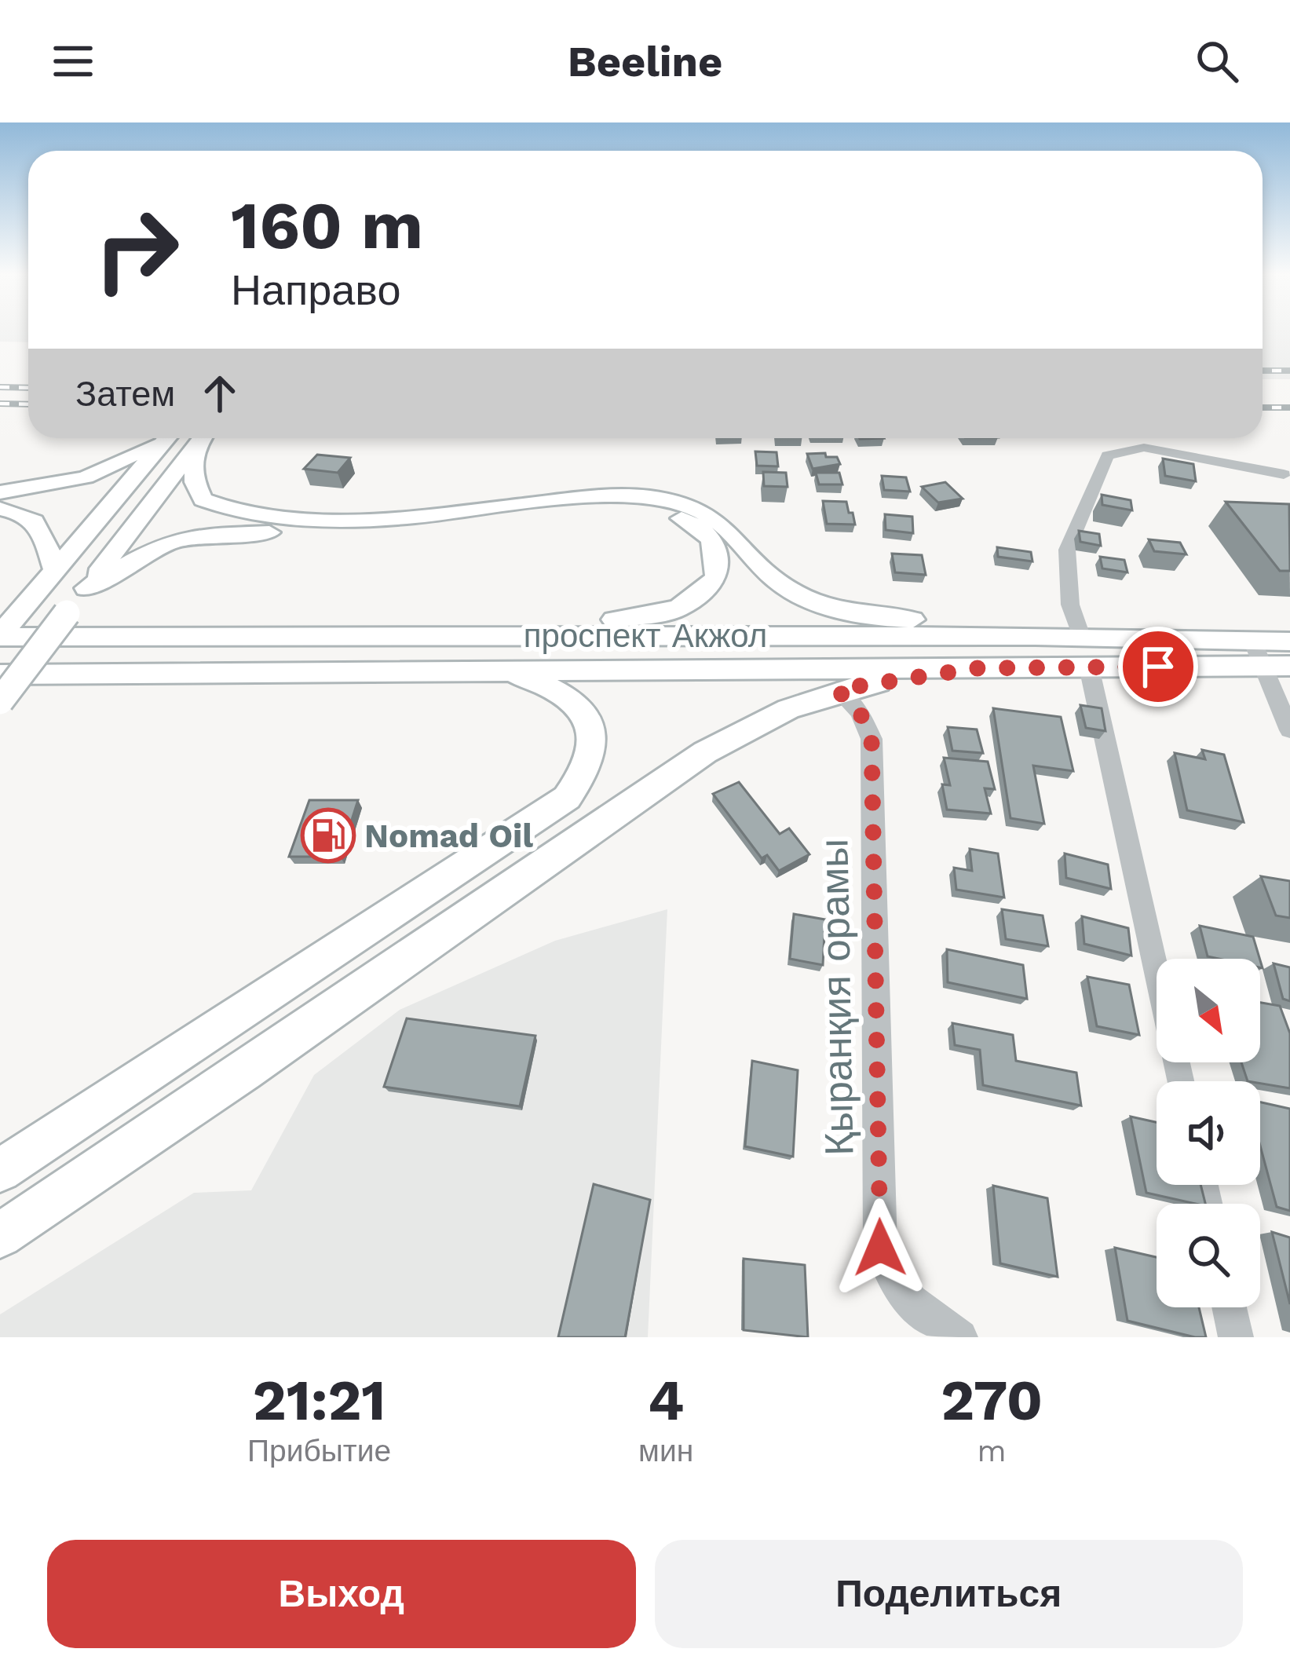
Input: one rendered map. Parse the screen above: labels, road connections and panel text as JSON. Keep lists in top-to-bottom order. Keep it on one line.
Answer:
{"streets":{"main road":["проспект Акжол"],"street":["Қыранқия орамы"]},"places":{"fuel station":["Nomad Oil"]},"north":"bottom right","page":{"header":"Beeline","turn":["160 m","Направо"],"then":"Затем","eta":["21:21","Прибытие","4","мин","270","m"],"buttons":["Выход","Поделиться"]}}
